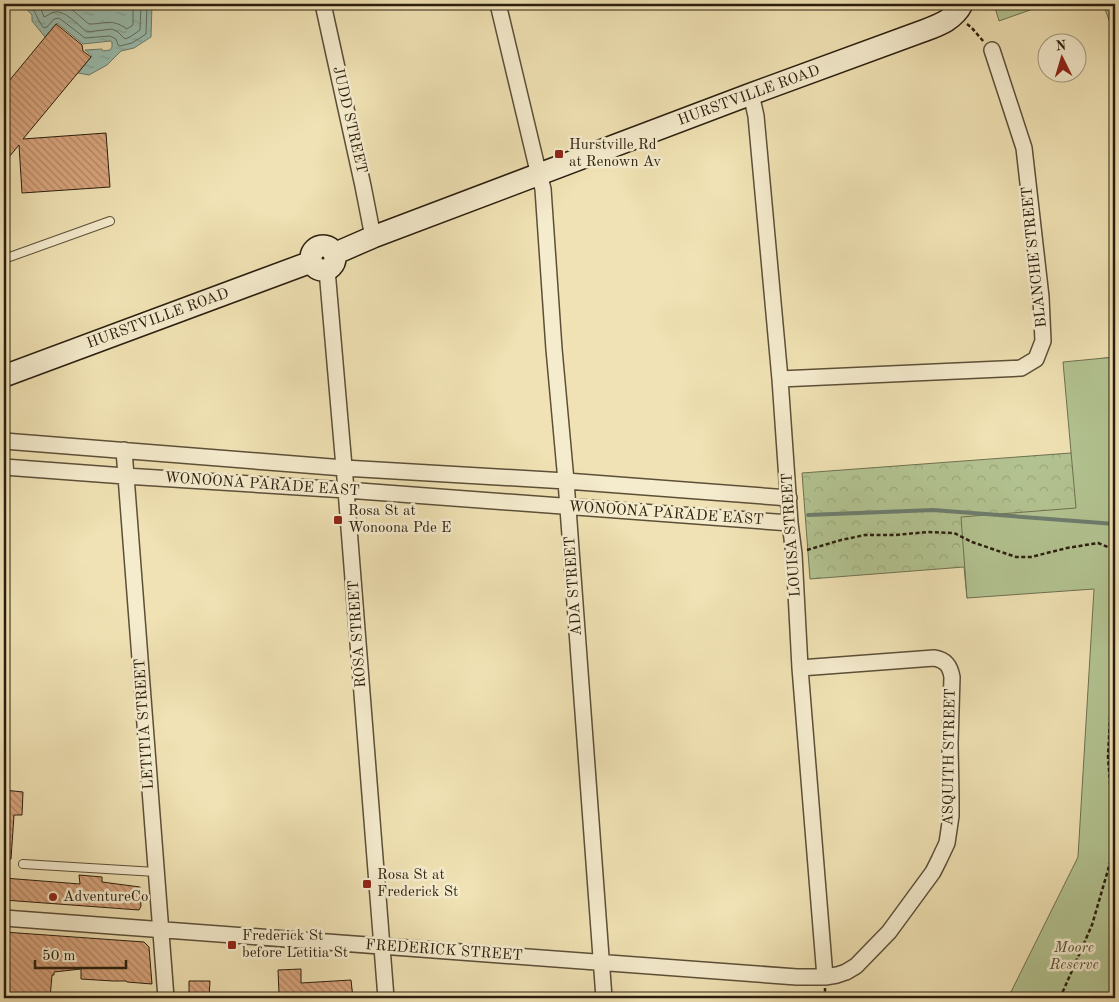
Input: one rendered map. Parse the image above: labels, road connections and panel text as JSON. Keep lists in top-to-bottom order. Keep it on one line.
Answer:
{"streets":{"main road":["HURSTVILLE ROAD"],"street":["JUDD STREET","BLANCHE STREET","WONOONA PARADE EAST","LOUISA STREET","ADA STREET","ROSA STREET","LETITIA STREET","ASQUITH STREET","FREDERICK STREET"]},"crossings":[["HURSTVILLE ROAD","JUDD STREET"],["HURSTVILLE ROAD","LOUISA STREET"],["HURSTVILLE ROAD","ADA STREET"],["HURSTVILLE ROAD","ROSA STREET"],["BLANCHE STREET","LOUISA STREET"],["WONOONA PARADE EAST","LOUISA STREET"],["WONOONA PARADE EAST","ADA STREET"],["WONOONA PARADE EAST","ROSA STREET"],["WONOONA PARADE EAST","LETITIA STREET"],["LOUISA STREET","ASQUITH STREET"],["LOUISA STREET","FREDERICK STREET"],["ADA STREET","FREDERICK STREET"],["ROSA STREET","FREDERICK STREET"],["LETITIA STREET","FREDERICK STREET"],["ASQUITH STREET","FREDERICK STREET"]],"parks":["Moore Reserve"],"places":{"transit":["Hurstville Rd at Renown Av","Rosa St at Wonoona Pde E","Rosa St at Frederick St","Frederick St before Letitia St"],"other":["AdventureCo"]},"scale_bar":"50 m","north":"top"}
